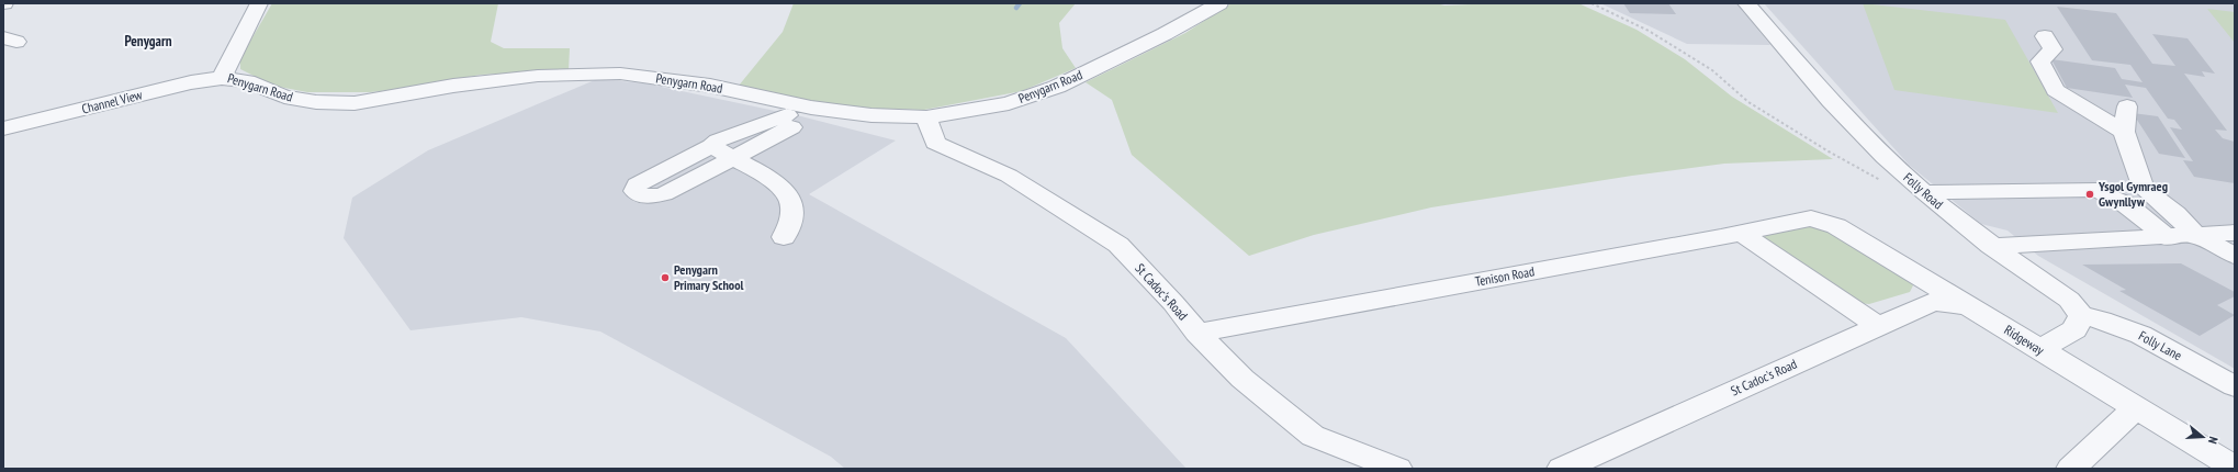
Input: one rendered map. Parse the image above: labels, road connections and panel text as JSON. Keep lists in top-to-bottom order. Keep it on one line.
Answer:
{"streets":{"street":["Penygarn Road","Channel View","Folly Road","Tenison Road","St Cadoc's Road","Ridgeway","Folly Lane"]},"crossings":[["Penygarn Road","Channel View"],["Penygarn Road","St Cadoc's Road"],["Folly Road","Folly Lane"],["Tenison Road","St Cadoc's Road"],["Tenison Road","Ridgeway"],["St Cadoc's Road","Ridgeway"]],"districts":["Penygarn"],"places":["Ysgol Gymraeg Gwynllyw","Penygarn Primary School"],"north":"right"}
